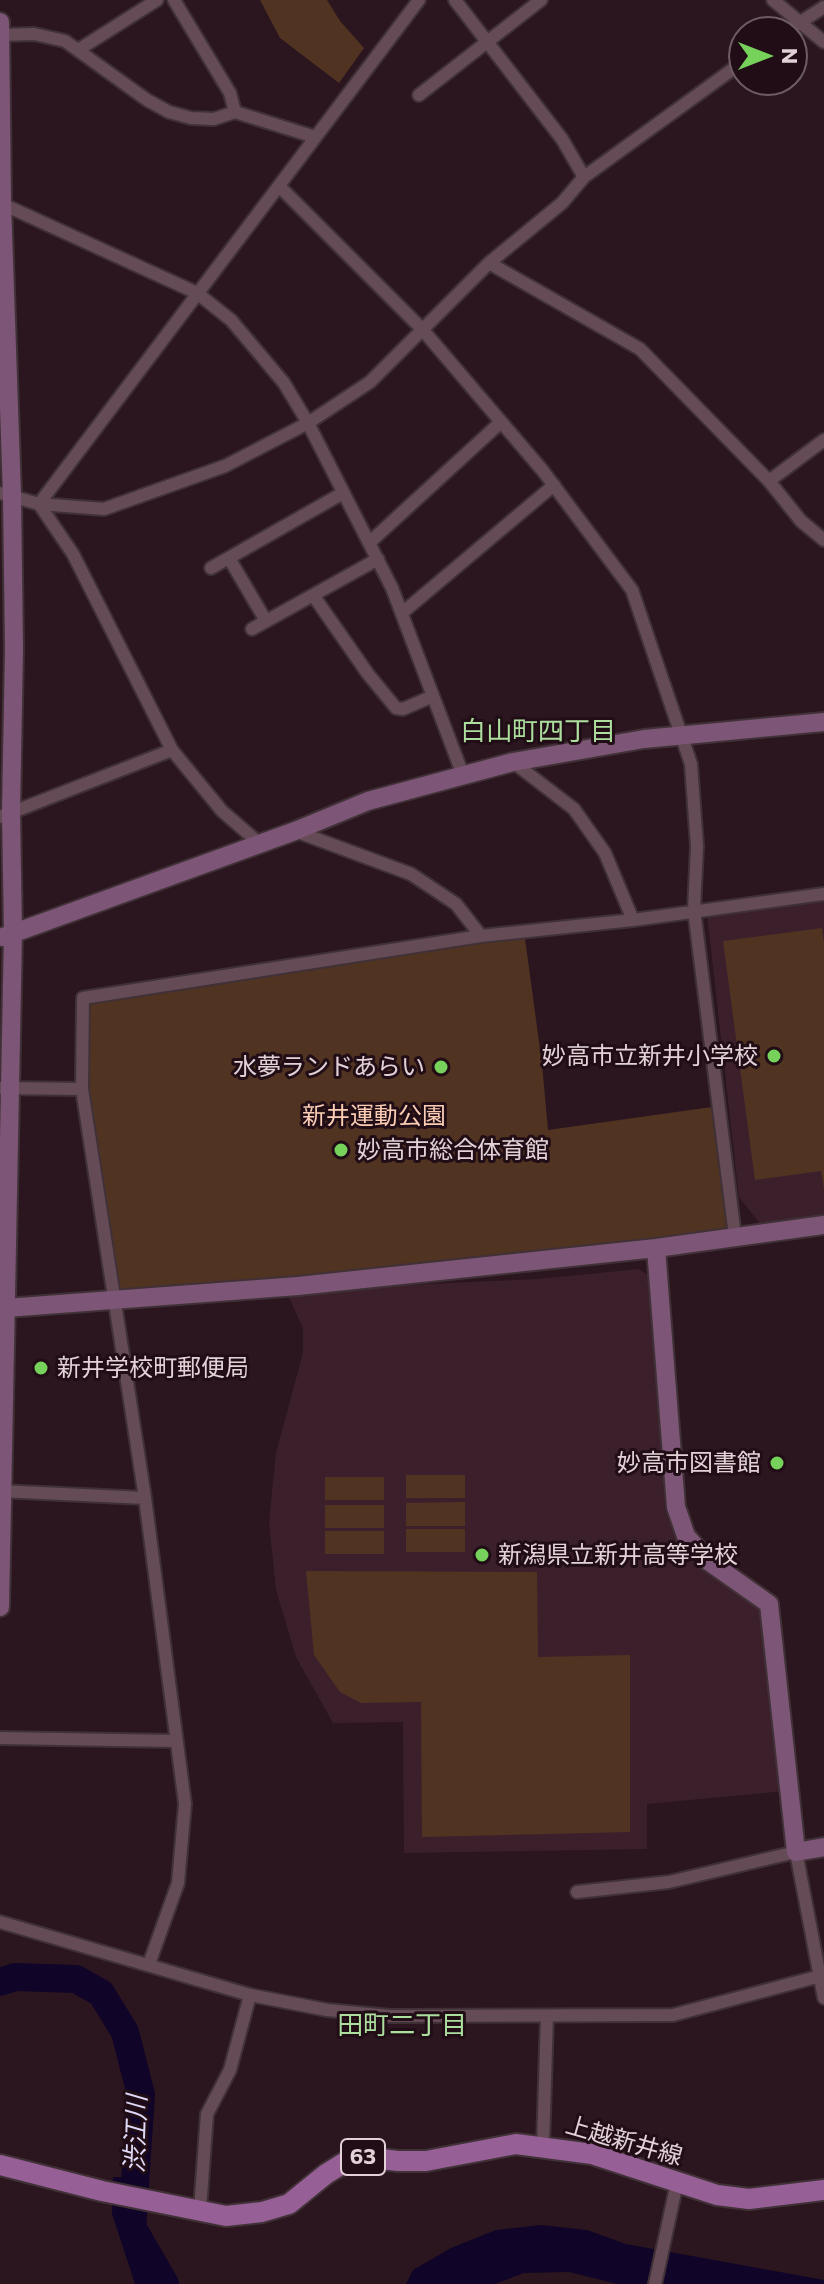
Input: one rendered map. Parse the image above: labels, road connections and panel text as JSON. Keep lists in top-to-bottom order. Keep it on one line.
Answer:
{"streets":{"main road":["上越新井線","63"]},"districts":["白山町四丁目","田町二丁目"],"water":["渋江川"],"parks":["新井運動公園"],"places":["妙高市立新井小学校","水夢ランドあらい","妙高市総合体育館","新井学校町郵便局","妙高市図書館","新潟県立新井高等学校"],"north":"right"}
